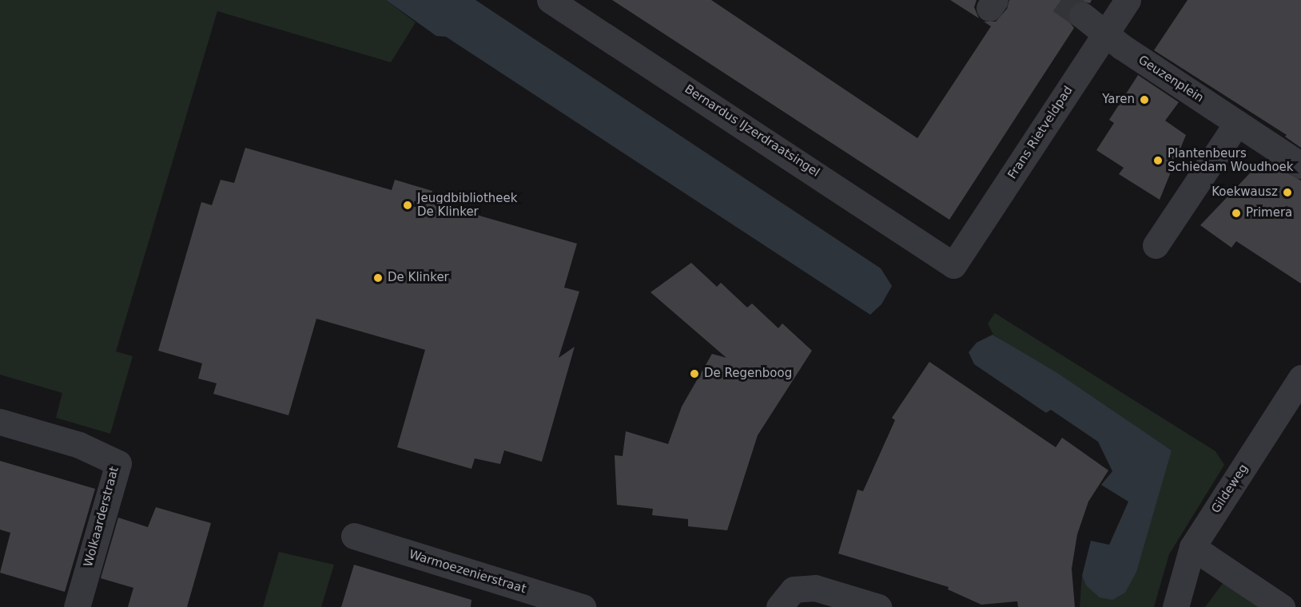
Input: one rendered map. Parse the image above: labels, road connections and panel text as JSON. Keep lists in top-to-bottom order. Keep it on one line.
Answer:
{"streets":{"street":["Geuzenplein","Bernardus IJzerdraatsingel","Frans Rietveldpad","Gildeweg","Wolkaarderstraat","Warmoezenierstraat"]},"crossings":[["Geuzenplein","Frans Rietveldpad"],["Bernardus IJzerdraatsingel","Frans Rietveldpad"]],"places":["Yaren","Plantenbeurs Schiedam Woudhoek","Koekwausz","Jeugdbibliotheek De Klinker","Primera","De Klinker","De Regenboog"]}
